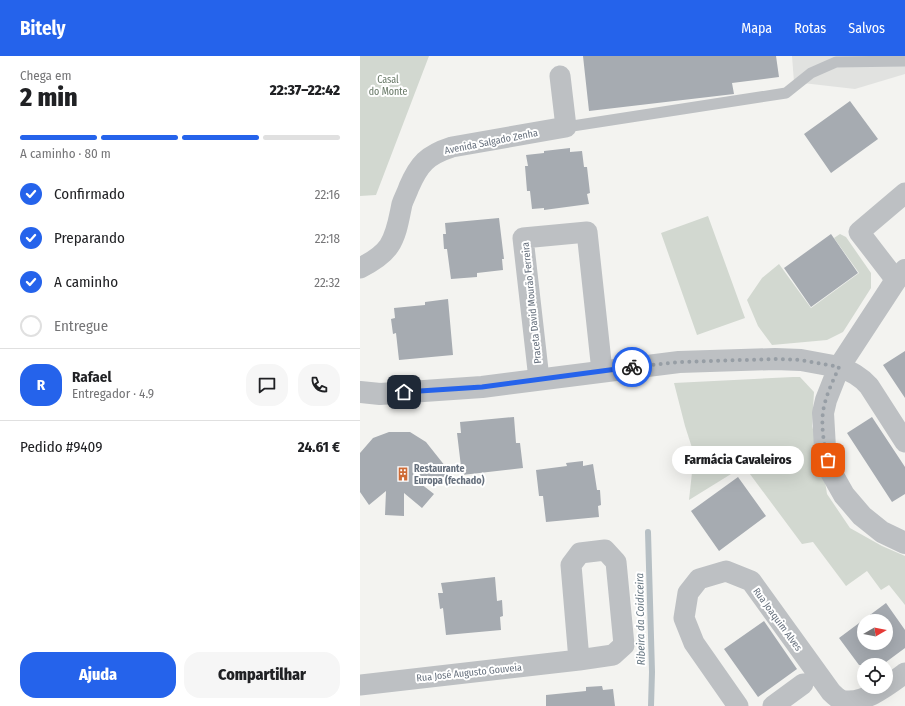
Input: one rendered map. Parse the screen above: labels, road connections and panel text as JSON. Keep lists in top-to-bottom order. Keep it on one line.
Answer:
{"streets":{"street":["Avenida Salgado Zenha","Praceta David Mourão Ferreira","Rua Joaquim Alves","Rua José Augusto Gouveia"]},"water":["Ribeira da Coidiceira"],"parks":["Casal do Monte"],"places":{"other":["Farmácia Cavaleiros"],"building":["Restaurante Europa (fechado)"]},"north":"right","page":{"header":"Bitely","nav":["Mapa","Rotas","Salvos"],"heading":["2 min","Chega em","22:37–22:42"],"panel":["Rafael","Entregador · 4.9","Pedido #9409","24.61 €"],"bar":"A caminho · 80 m","list":[["Confirmado","22:16"],["Preparando","22:18"],["A caminho","22:32"],"Entregue"],"round":"R","bubble":"Farmácia Cavaleiros","buttons":["Ajuda","Compartilhar"]}}
